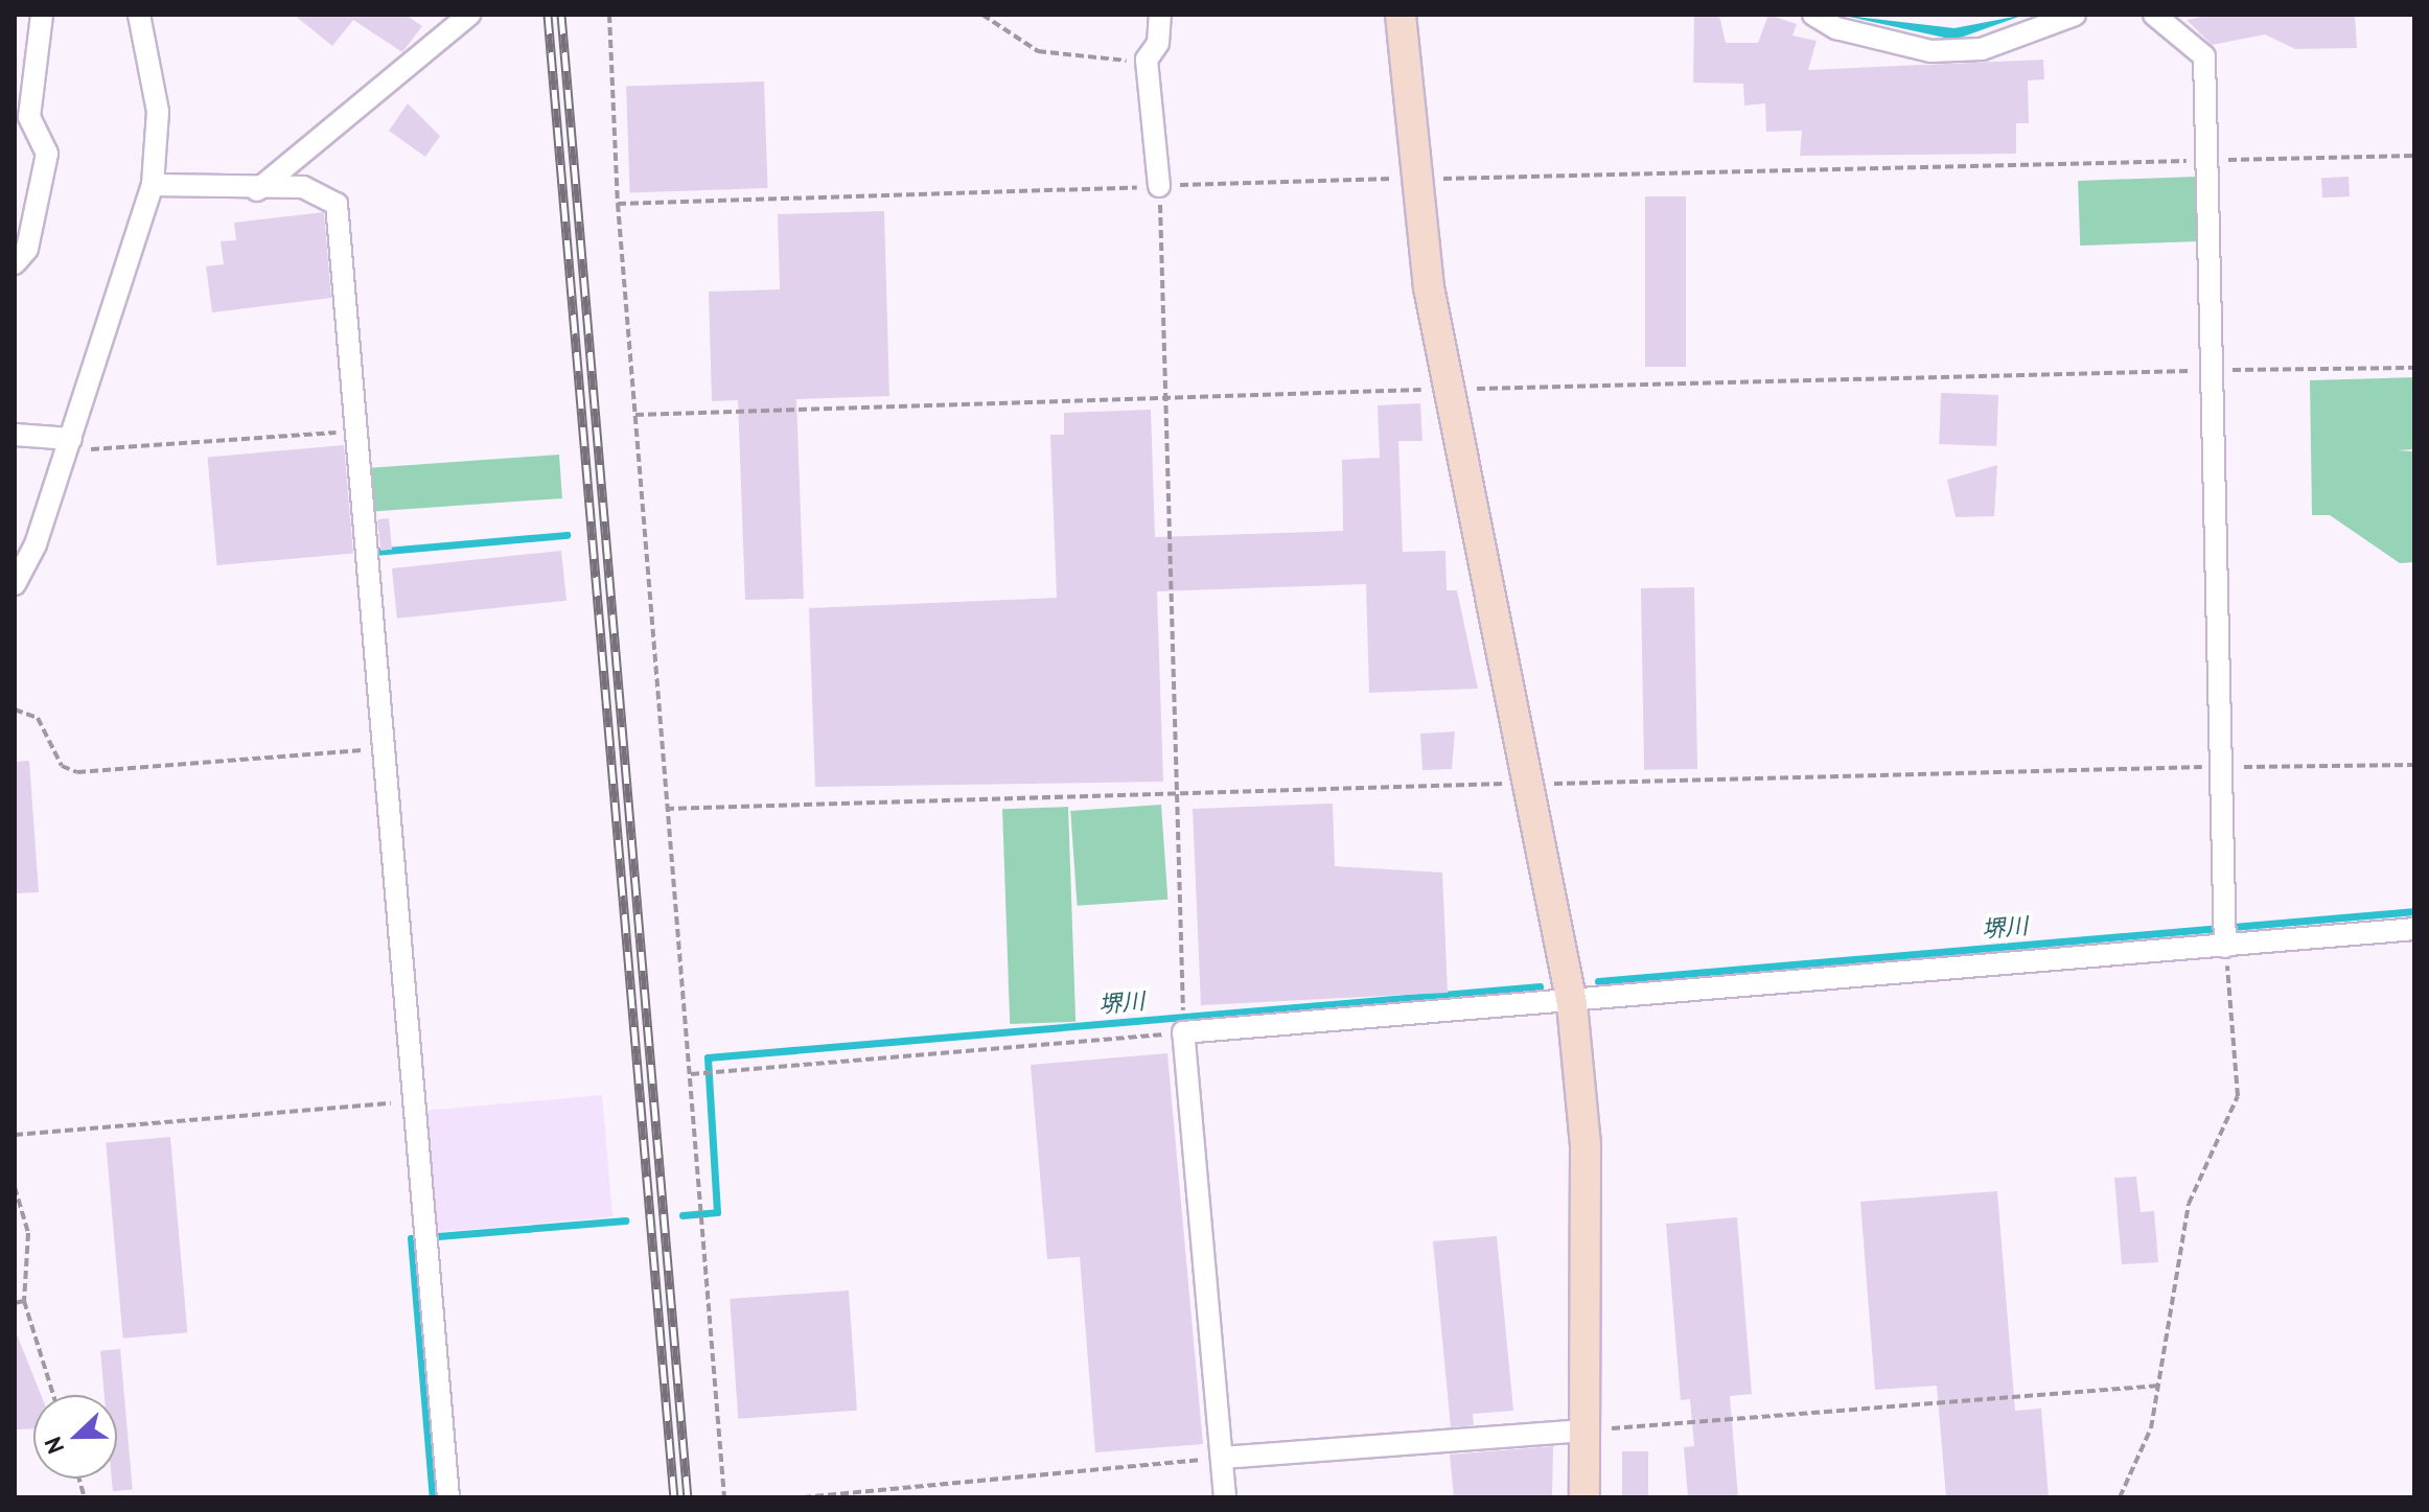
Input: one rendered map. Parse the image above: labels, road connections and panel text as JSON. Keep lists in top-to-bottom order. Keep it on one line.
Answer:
{"water":["堺川"],"north":"left"}
